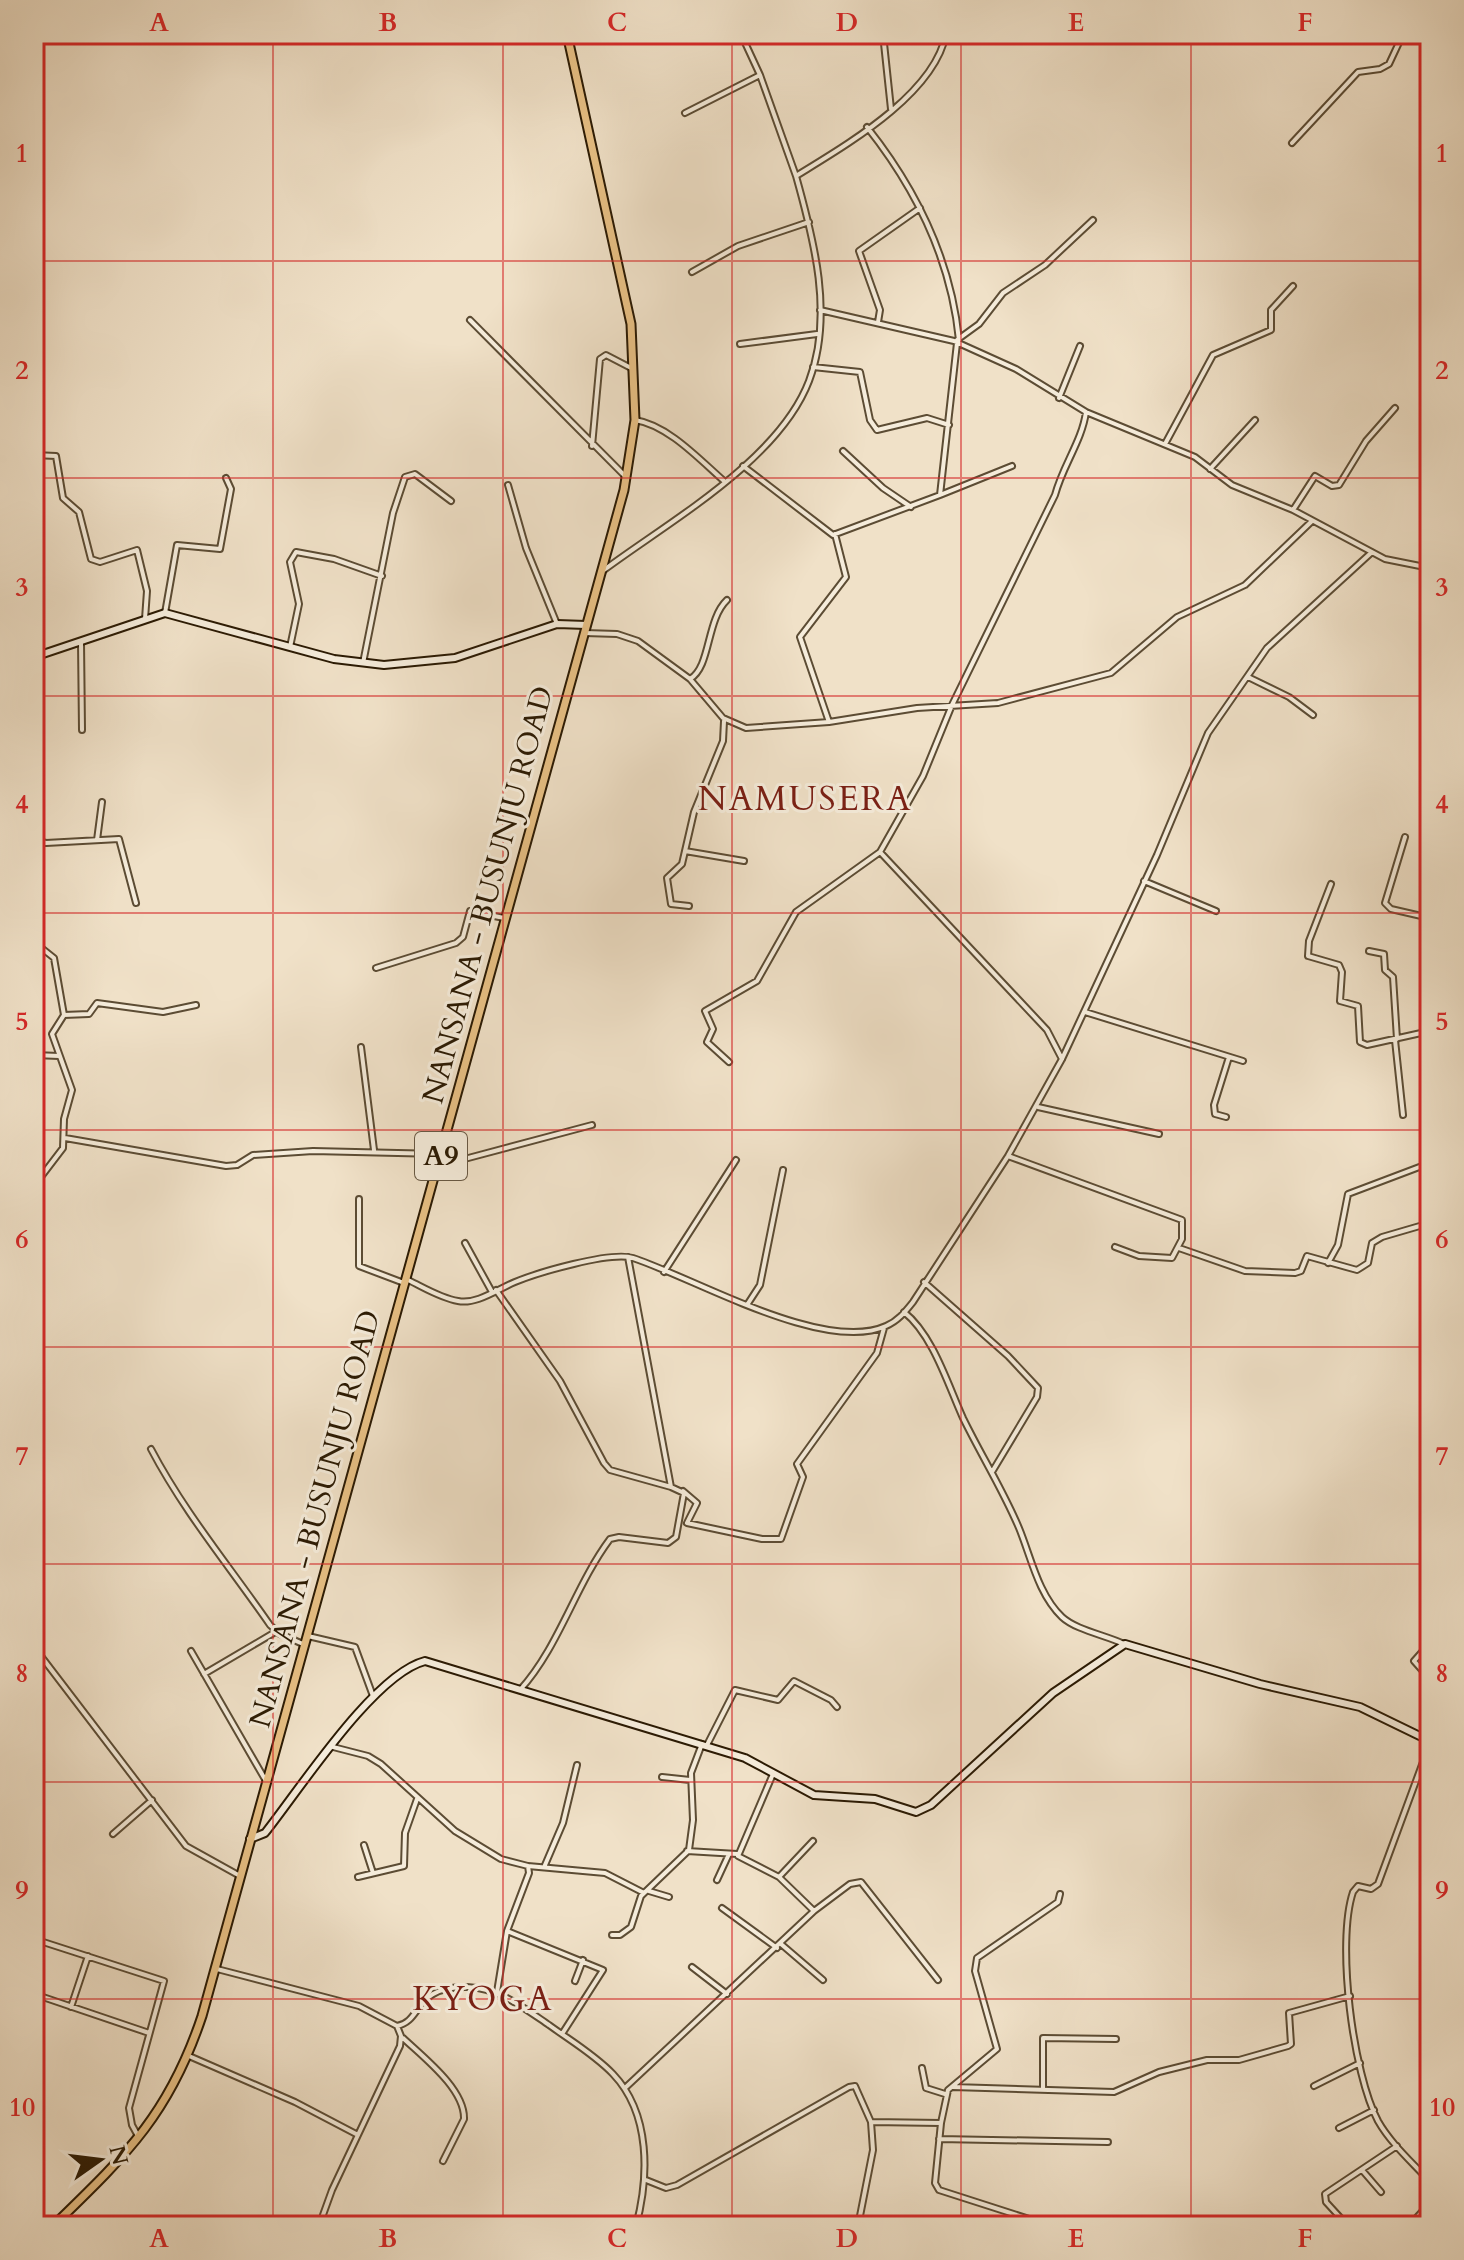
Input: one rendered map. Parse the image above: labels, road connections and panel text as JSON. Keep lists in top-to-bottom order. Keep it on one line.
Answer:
{"streets":{"main road":["NANSANA - BUSUNJU ROAD","A9"]},"districts":["NAMUSERA","KYOGA"],"north":"right","grid":{"columns":["A","B","C","D","E","F"],"rows":["1","2","3","4","5","6","7","8","9","10"]}}
